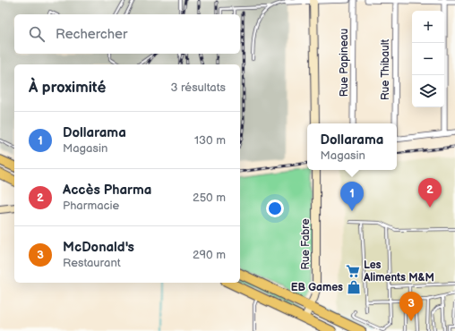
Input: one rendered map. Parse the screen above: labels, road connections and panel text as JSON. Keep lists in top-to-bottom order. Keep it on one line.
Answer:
{"streets":{"street":["Rue Papineau","Rue Thibault","Rue Fabre"]},"places":{"supermarket":["Les Aliments M&M"],"shop":["EB Games"]},"page":{"map_buttons":["+","−"],"search":"Rechercher","heading":["À proximité","3 résultats"],"list":[{"mark":"1","name":"Dollarama","note":"Magasin","value":"130 m"},{"mark":"2","name":"Accès Pharma","note":"Pharmacie","value":"250 m"},{"mark":"3","name":"McDonald's","note":"Restaurant","value":"290 m"}],"popup":["Dollarama","Magasin"],"pins":["2","1","3"]}}
